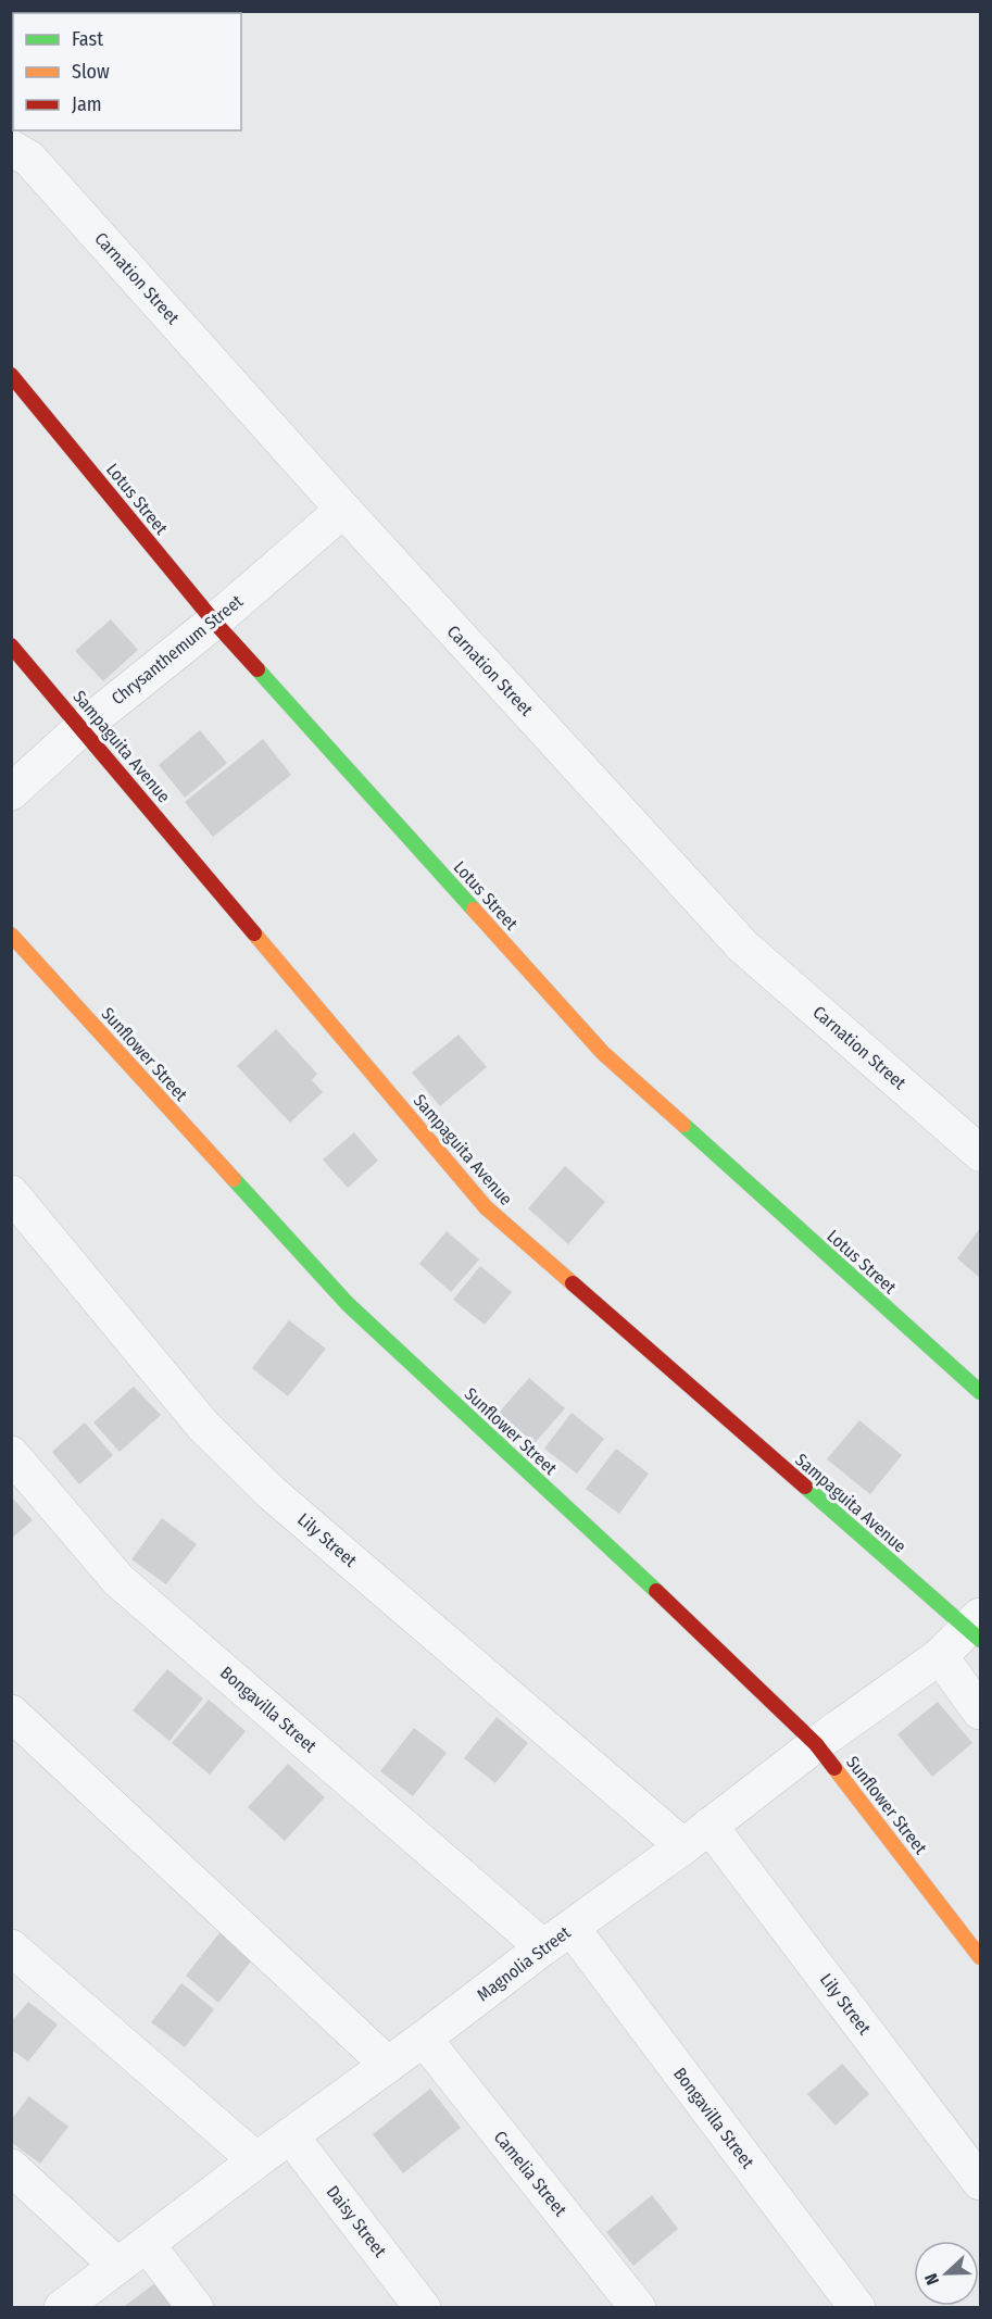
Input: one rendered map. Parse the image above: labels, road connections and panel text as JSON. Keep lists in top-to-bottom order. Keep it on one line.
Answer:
{"streets":{"street":["Carnation Street","Lotus Street","Chrysanthemum Street","Sampaguita Avenue","Sunflower Street","Lily Street","Bongavilla Street","Magnolia Street","Camelia Street","Daisy Street"]},"crossings":[["Carnation Street","Chrysanthemum Street"],["Lotus Street","Chrysanthemum Street"],["Chrysanthemum Street","Sampaguita Avenue"],["Sampaguita Avenue","Magnolia Street"],["Sunflower Street","Magnolia Street"],["Lily Street","Magnolia Street"],["Bongavilla Street","Magnolia Street"],["Magnolia Street","Camelia Street"],["Magnolia Street","Daisy Street"]],"legend":["Fast","Slow","Jam"],"north":"left"}
